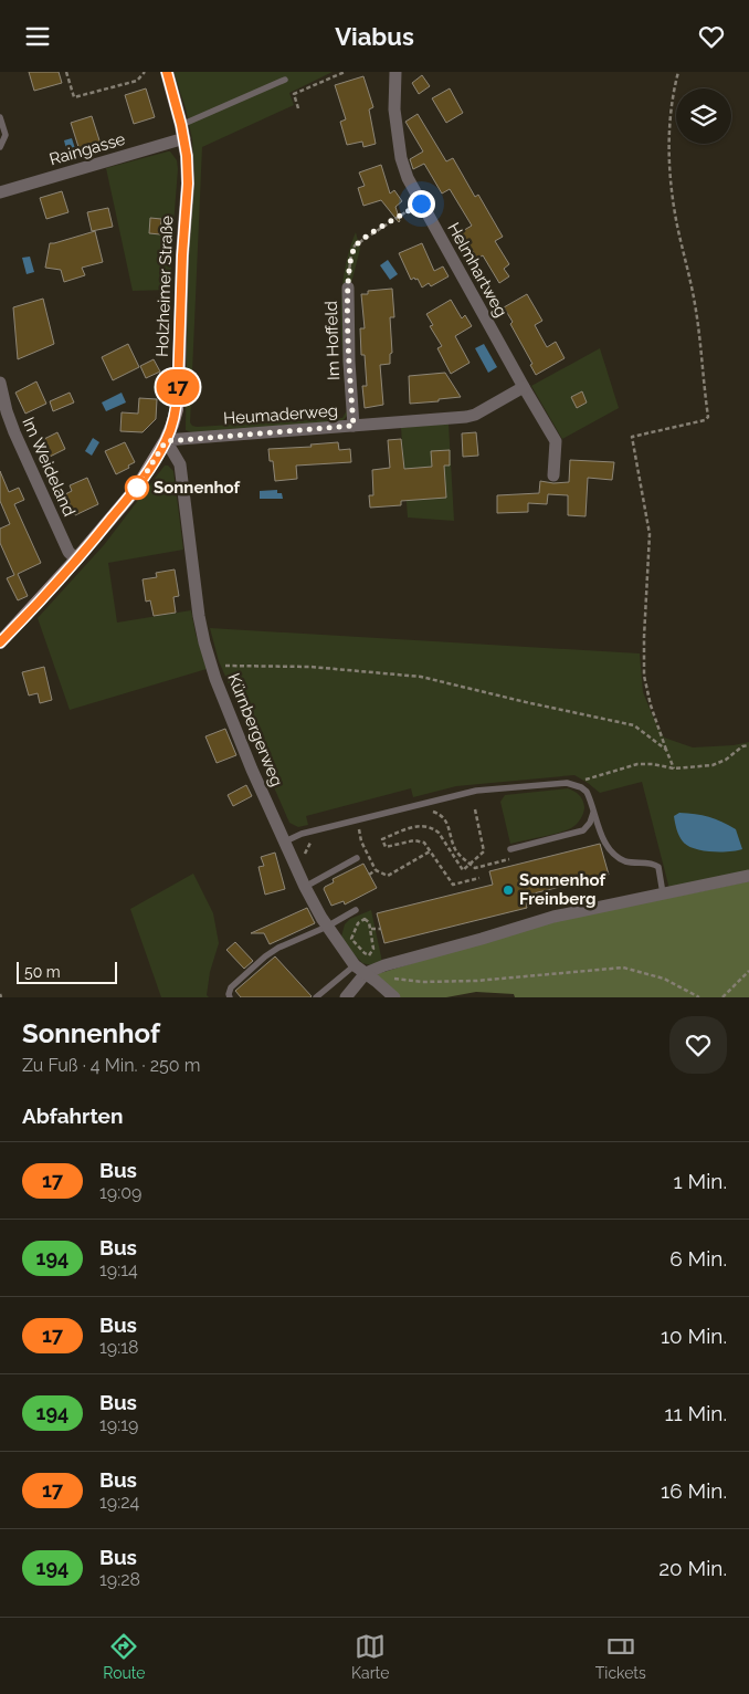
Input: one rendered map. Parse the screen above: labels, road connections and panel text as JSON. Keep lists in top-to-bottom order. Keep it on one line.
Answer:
{"streets":{"street":["Raingasse","Helmhartweg","Holzheimer Straße","Im Hoffeld","Heumaderweg","Im Weideland","Kürnbergerweg"]},"crossings":[["Raingasse","Holzheimer Straße"],["Helmhartweg","Heumaderweg"],["Holzheimer Straße","Heumaderweg"],["Holzheimer Straße","Im Weideland"],["Holzheimer Straße","Kürnbergerweg"],["Im Hoffeld","Heumaderweg"],["Heumaderweg","Kürnbergerweg"]],"places":["Sonnenhof","Sonnenhof Freinberg"],"lines":["bus line 17"],"scale_bar":"50 m","page":{"header":"Viabus","on_map":"17","scale":"50 m","heading":[["Sonnenhof","Zu Fuß · 4 Min. · 250 m"],"Abfahrten"],"list":[{"mark":"17","name":"Bus","note":"19:09","value":"1 Min."},{"mark":"194","name":"Bus","note":"19:14","value":"6 Min."},{"mark":"17","name":"Bus","note":"19:18","value":"10 Min."},{"mark":"194","name":"Bus","note":"19:19","value":"11 Min."},{"mark":"17","name":"Bus","note":"19:24","value":"16 Min."},{"mark":"194","name":"Bus","note":"19:28","value":"20 Min."}],"tabs":["Route","Karte","Tickets"]}}
